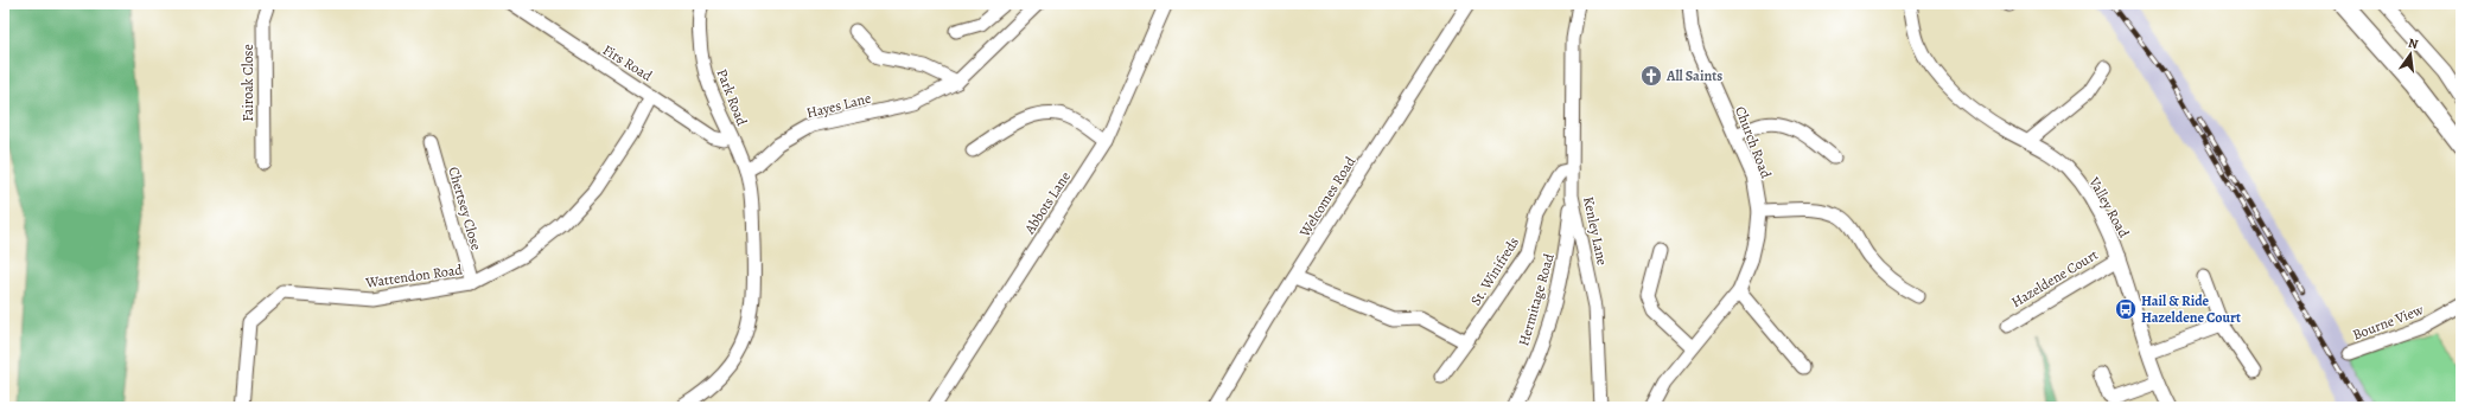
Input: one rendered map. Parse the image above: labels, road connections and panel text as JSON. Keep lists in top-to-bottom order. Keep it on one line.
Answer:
{"streets":{"street":["Firs Road","Fairoak Close","Park Road","Hayes Lane","Church Road","Welcomes Road","Abbots Lane","Valley Road","Chertsey Close","Kenley Lane","St. Winifreds","Wattendon Road","Hazeldene Court","Hermitage Road","Bourne View"]},"crossings":[["Firs Road","Park Road"],["Firs Road","Wattendon Road"],["Park Road","Hayes Lane"],["Valley Road","Hazeldene Court"],["Chertsey Close","Wattendon Road"],["Kenley Lane","St. Winifreds"],["Kenley Lane","Hermitage Road"]],"places":{"church":["All Saints"],"bus stop":["Hail & Ride Hazeldene Court"]},"north":"top"}
